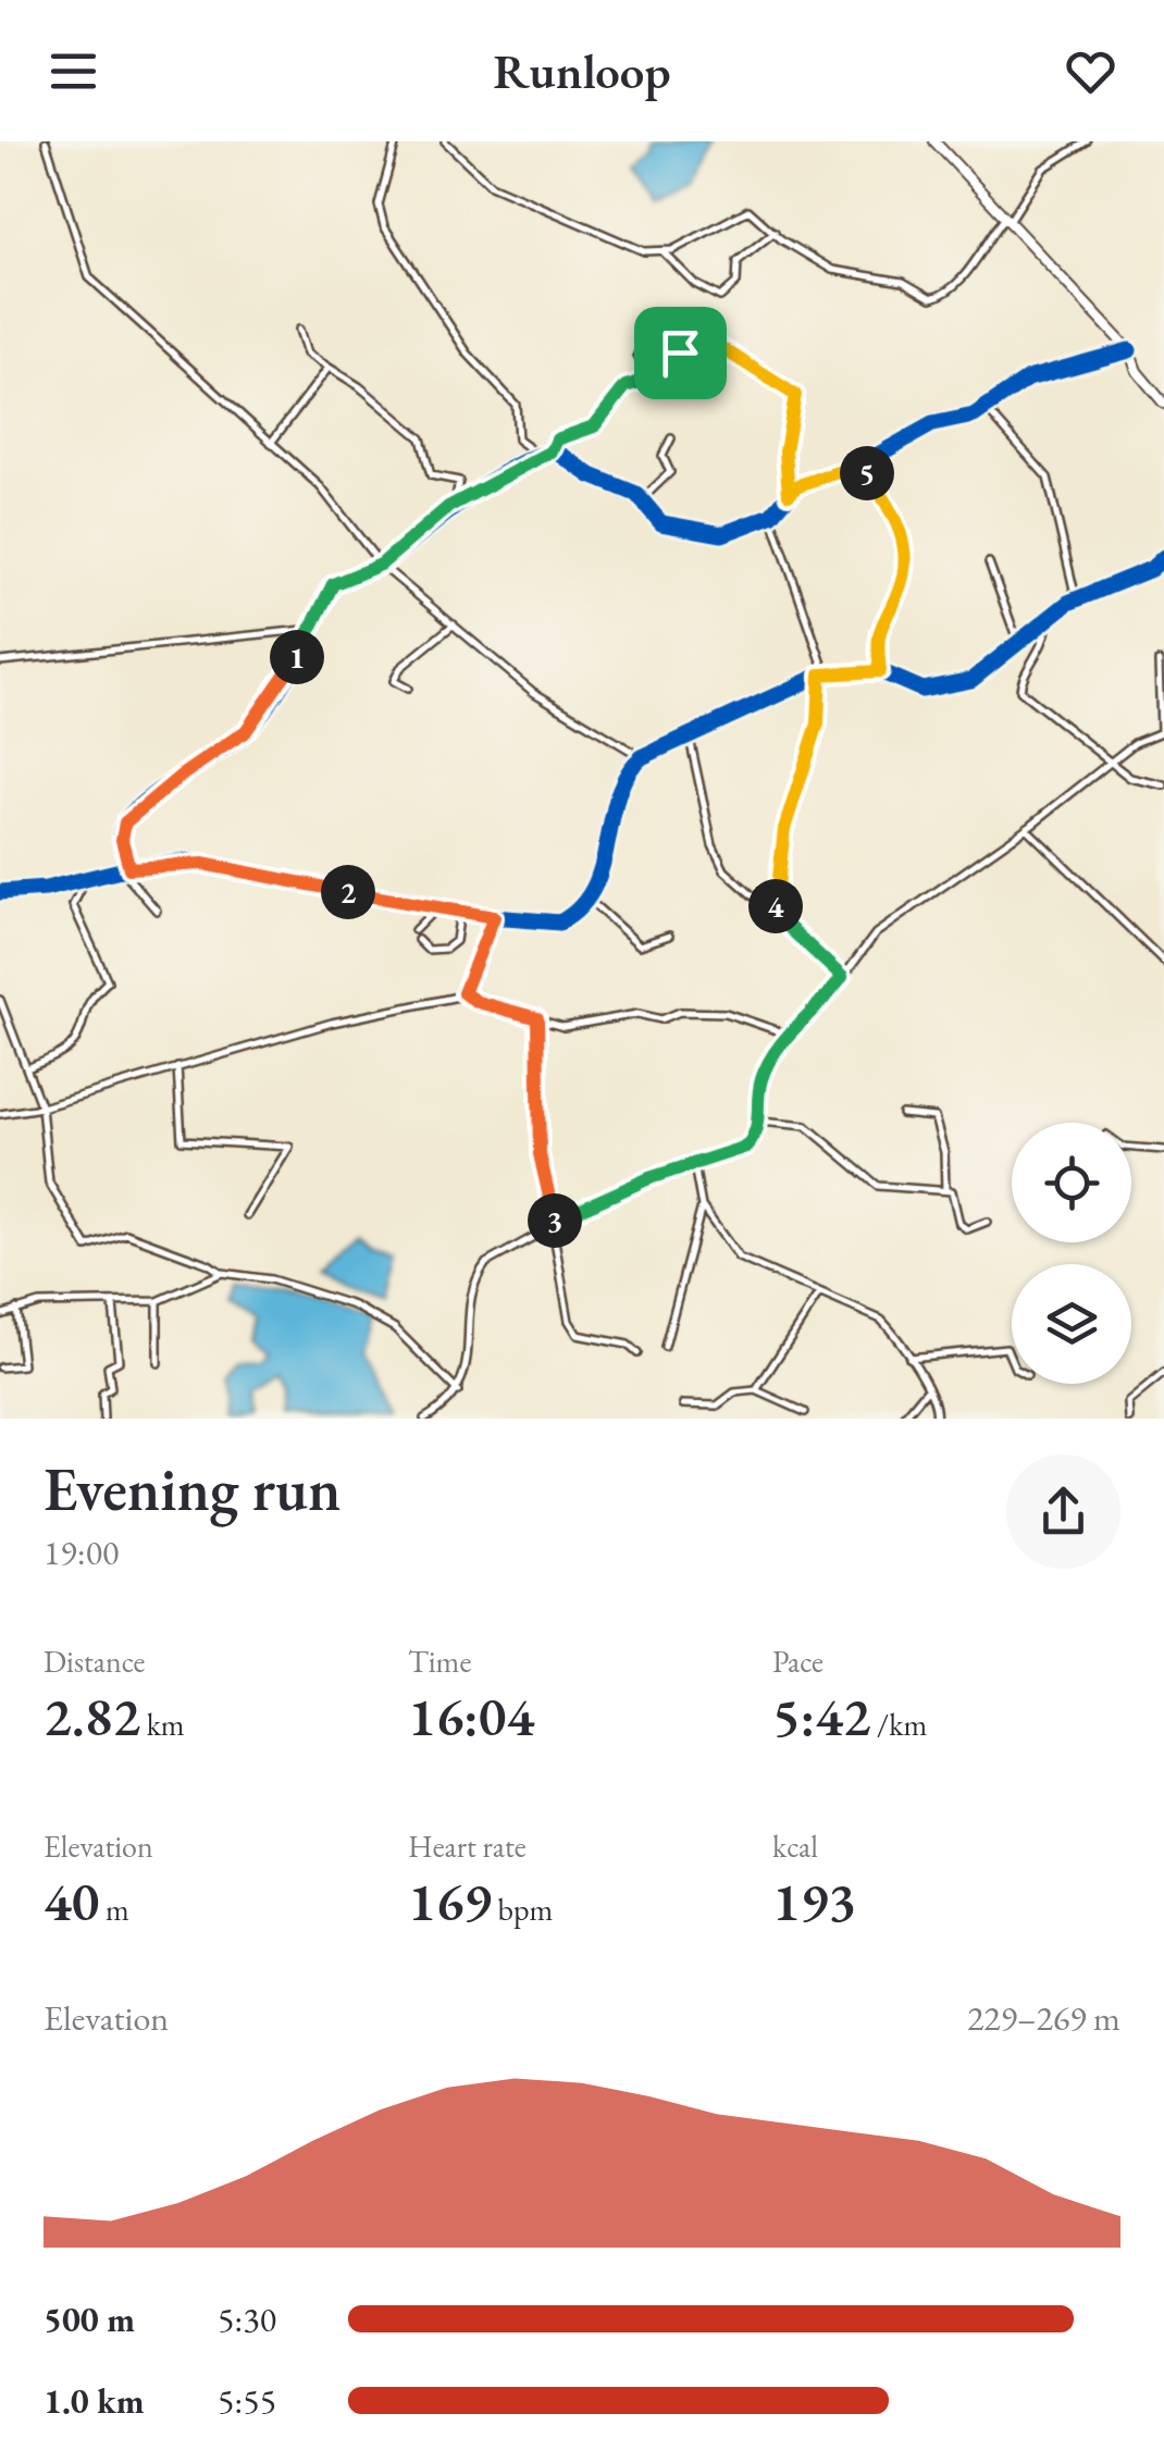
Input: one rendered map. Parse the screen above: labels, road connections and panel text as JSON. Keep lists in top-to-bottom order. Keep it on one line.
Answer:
{"page":{"header":"Runloop","pins":["5","1","2","4","3"],"heading":["Evening run","19:00"],"stats":[["Distance","2.82 km"],["Time","16:04"],["Pace","5:42 /km"],["Elevation","40 m"],["Heart rate","169 bpm"],["kcal","193"]],"chart":["Elevation","229–269 m"],"list":[{"name":"500 m","note":"5:30"},{"name":"1.0 km","note":"5:55"}]}}
